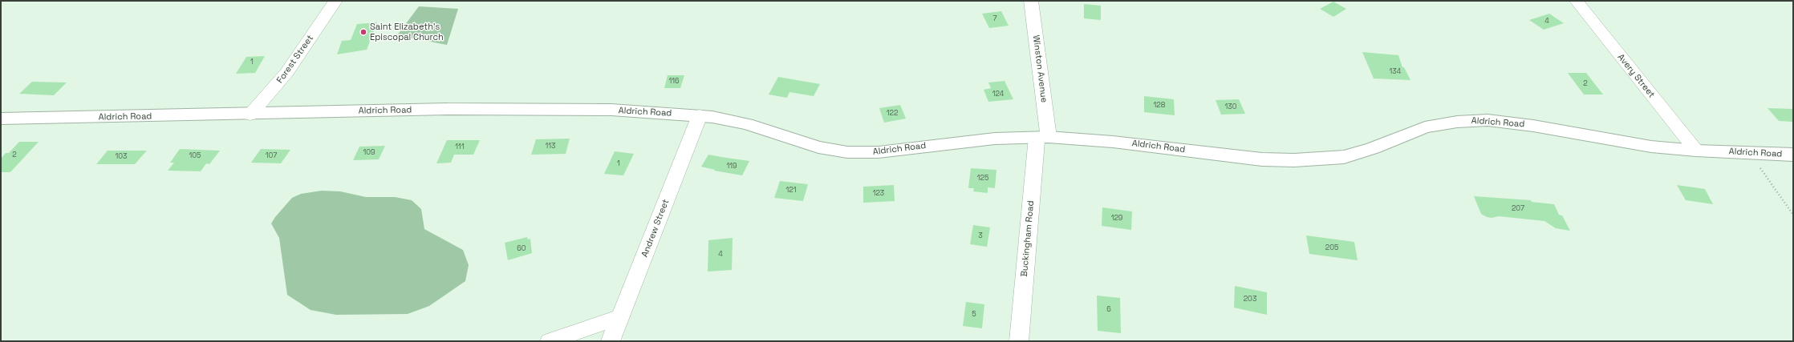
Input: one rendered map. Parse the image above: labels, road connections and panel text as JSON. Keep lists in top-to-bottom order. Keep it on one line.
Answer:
{"streets":{"street":["Forest Street","Winston Avenue","Avery Street","Aldrich Road","Andrew Street","Buckingham Road"]},"crossings":[["Forest Street","Aldrich Road"],["Winston Avenue","Aldrich Road"],["Winston Avenue","Buckingham Road"],["Avery Street","Aldrich Road"],["Aldrich Road","Andrew Street"],["Aldrich Road","Buckingham Road"]],"places":["Saint Elizabeth's Episcopal Church"],"house_numbers":["7","4","1","134","116","2","124","128","130","122","113","111","109","2","105","107","103","1","119","125","121","123","207","129","3","205","60","4","203","6","5"]}
